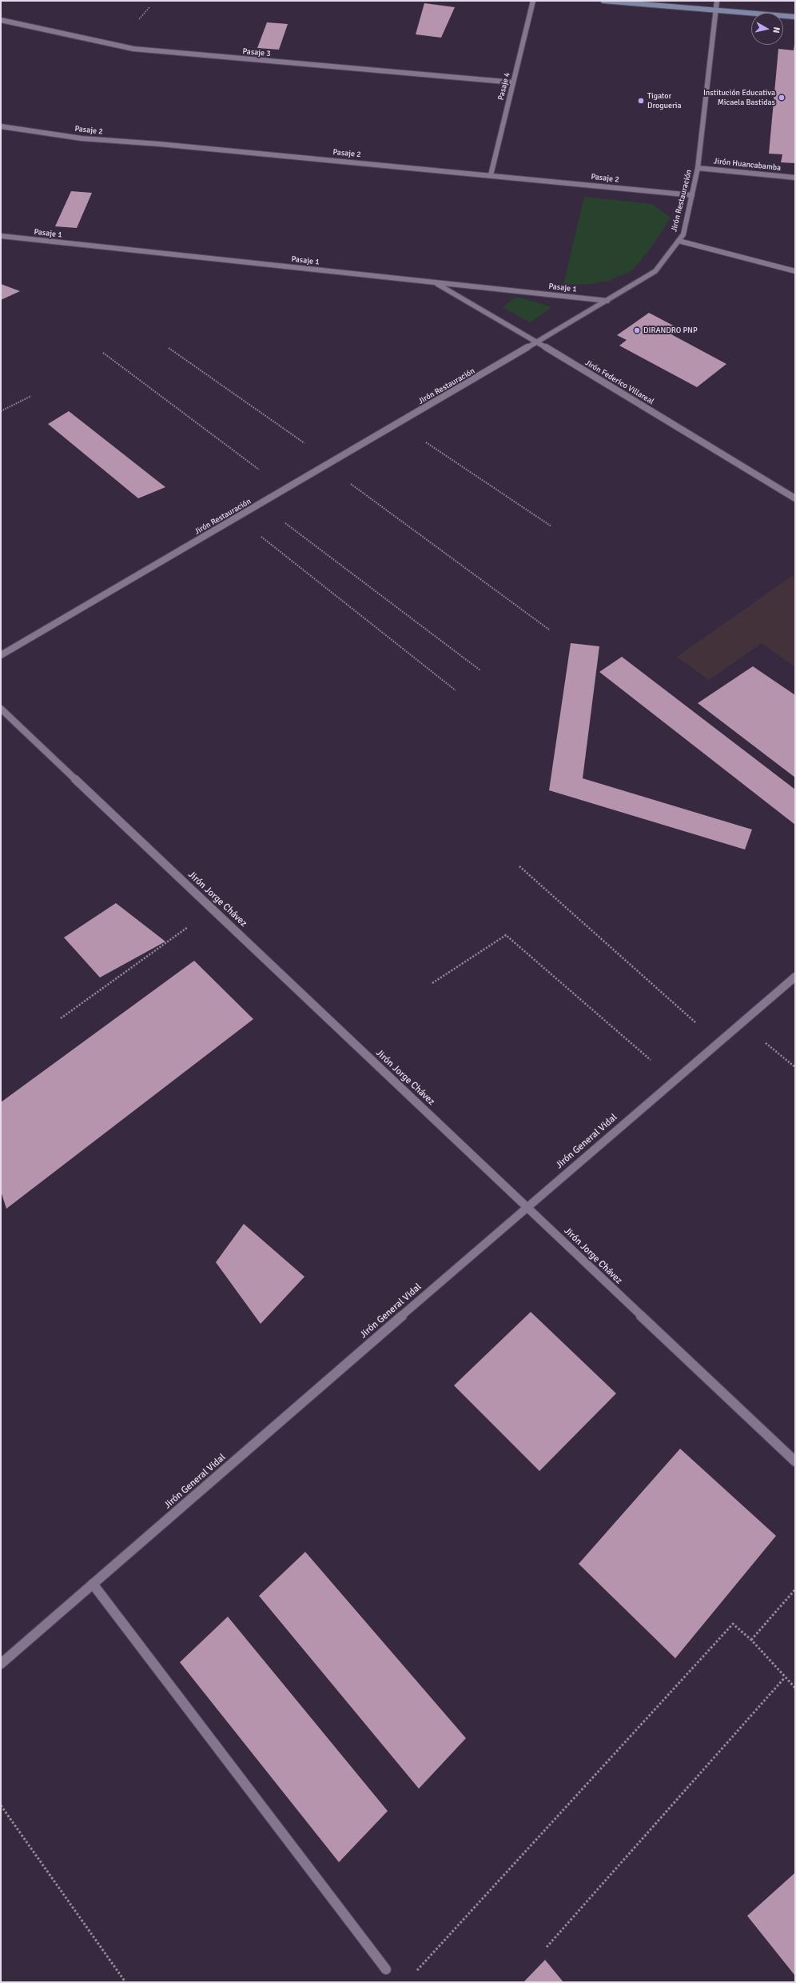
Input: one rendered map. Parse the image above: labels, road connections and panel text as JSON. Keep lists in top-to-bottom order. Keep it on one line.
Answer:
{"streets":{"street":["Pasaje 3","Pasaje 4","Pasaje 2","Jirón Huancabamba","Jirón Restauración","Pasaje 1","Jirón Federico Villareal","Jirón Jorge Chávez","Jirón General Vidal"]},"crossings":[["Pasaje 3","Pasaje 4"],["Pasaje 4","Pasaje 2"],["Pasaje 2","Jirón Restauración"],["Jirón Huancabamba","Jirón Restauración"],["Jirón Restauración","Pasaje 1"],["Jirón Restauración","Jirón Federico Villareal"],["Pasaje 1","Jirón Federico Villareal"],["Jirón Jorge Chávez","Jirón General Vidal"]],"places":["Institución Educativa Micaela Bastidas","Tigator Drogueria","DIRANDRO PNP"],"north":"right"}
